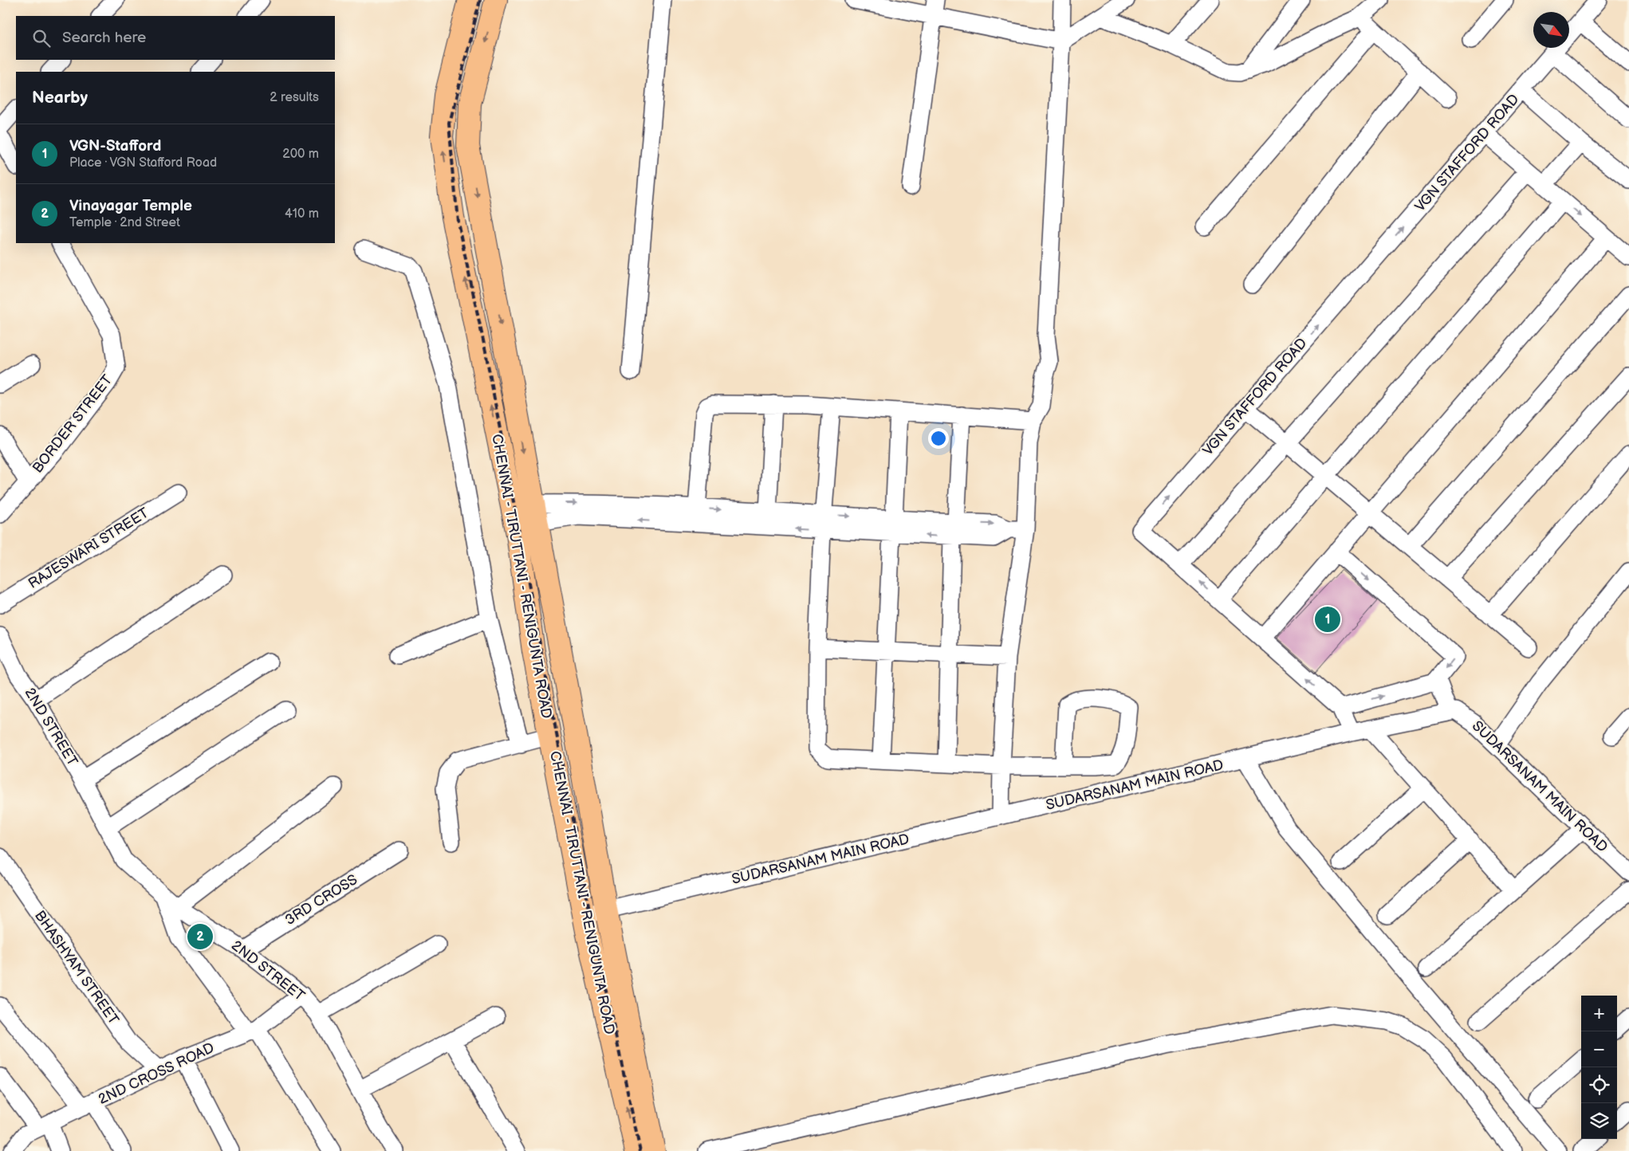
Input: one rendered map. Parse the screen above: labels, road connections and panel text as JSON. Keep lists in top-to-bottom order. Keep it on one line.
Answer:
{"streets":{"highway":["CHENNAI - TIRUTTANI - RENIGUNTA ROAD"],"street":["VGN STAFFORD ROAD","BORDER STREET","RAJESWARI STREET","2ND STREET","SUDARSANAM MAIN ROAD","3RD CROSS","BHASHYAM STREET","2ND CROSS ROAD"]},"crossings":[["VGN STAFFORD ROAD","SUDARSANAM MAIN ROAD"],["CHENNAI - TIRUTTANI - RENIGUNTA ROAD","SUDARSANAM MAIN ROAD"],["2ND STREET","3RD CROSS"],["2ND STREET","2ND CROSS ROAD"],["BHASHYAM STREET","2ND CROSS ROAD"]],"north":"bottom right","page":{"search":"Search here","heading":["Nearby","2 results"],"list":[{"mark":"1","name":"VGN-Stafford","note":"Place · VGN Stafford Road","value":"200 m"},{"mark":"2","name":"Vinayagar Temple","note":"Temple · 2nd Street","value":"410 m"}],"pins":["1","2"],"map_buttons":["+","−"]}}
